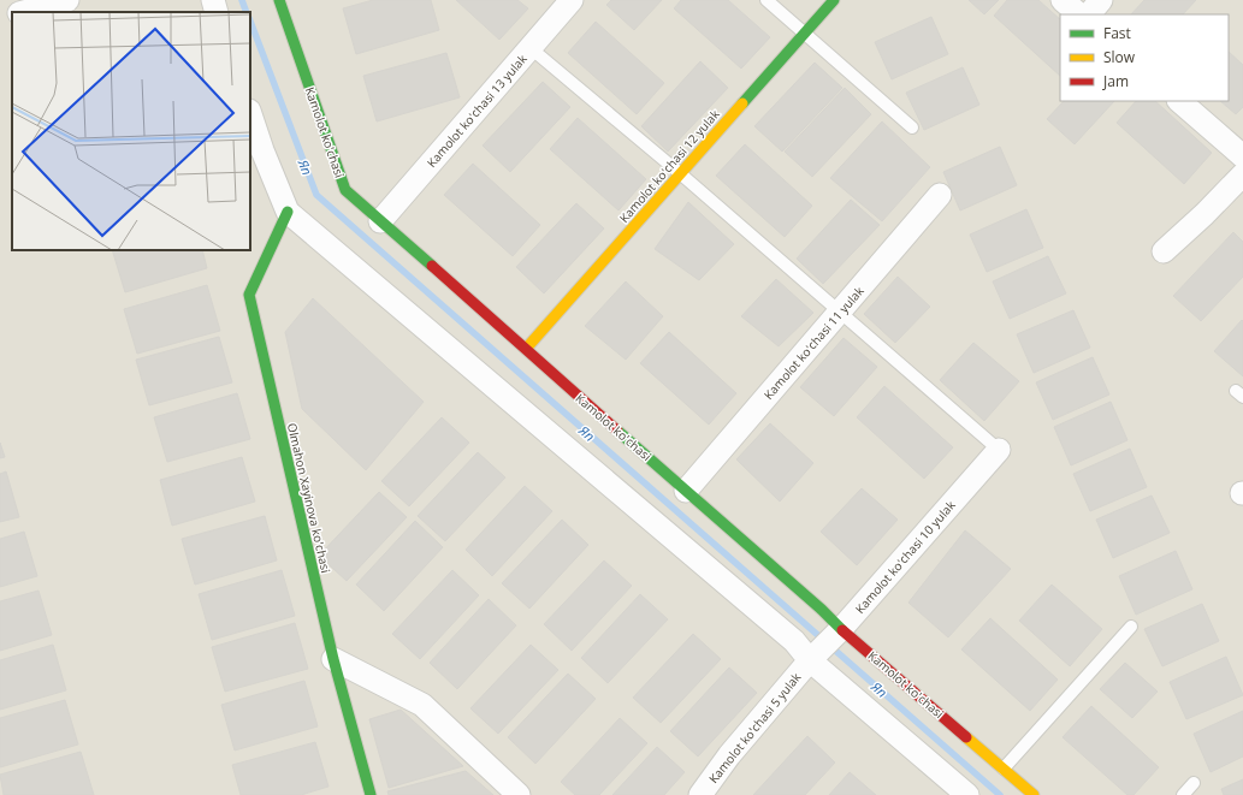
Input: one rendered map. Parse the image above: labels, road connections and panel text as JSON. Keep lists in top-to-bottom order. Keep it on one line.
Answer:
{"streets":{"street":["Kamolot ko'chasi 13 yulak","Kamolot ko'chasi","Kamolot ko'chasi 12 yulak","Kamolot ko'chasi 11 yulak","Olmahon Xayinova ko'chasi","Kamolot ko'chasi 10 yulak","Kamolot ko'chasi 5 yulak"]},"crossings":[["Kamolot ko'chasi 13 yulak","Kamolot ko'chasi"],["Kamolot ko'chasi","Kamolot ko'chasi 12 yulak"],["Kamolot ko'chasi","Kamolot ko'chasi 11 yulak"],["Kamolot ko'chasi","Kamolot ko'chasi 10 yulak"],["Kamolot ko'chasi 10 yulak","Kamolot ko'chasi 5 yulak"]],"water":["Яп"],"legend":["Fast","Slow","Jam"]}
